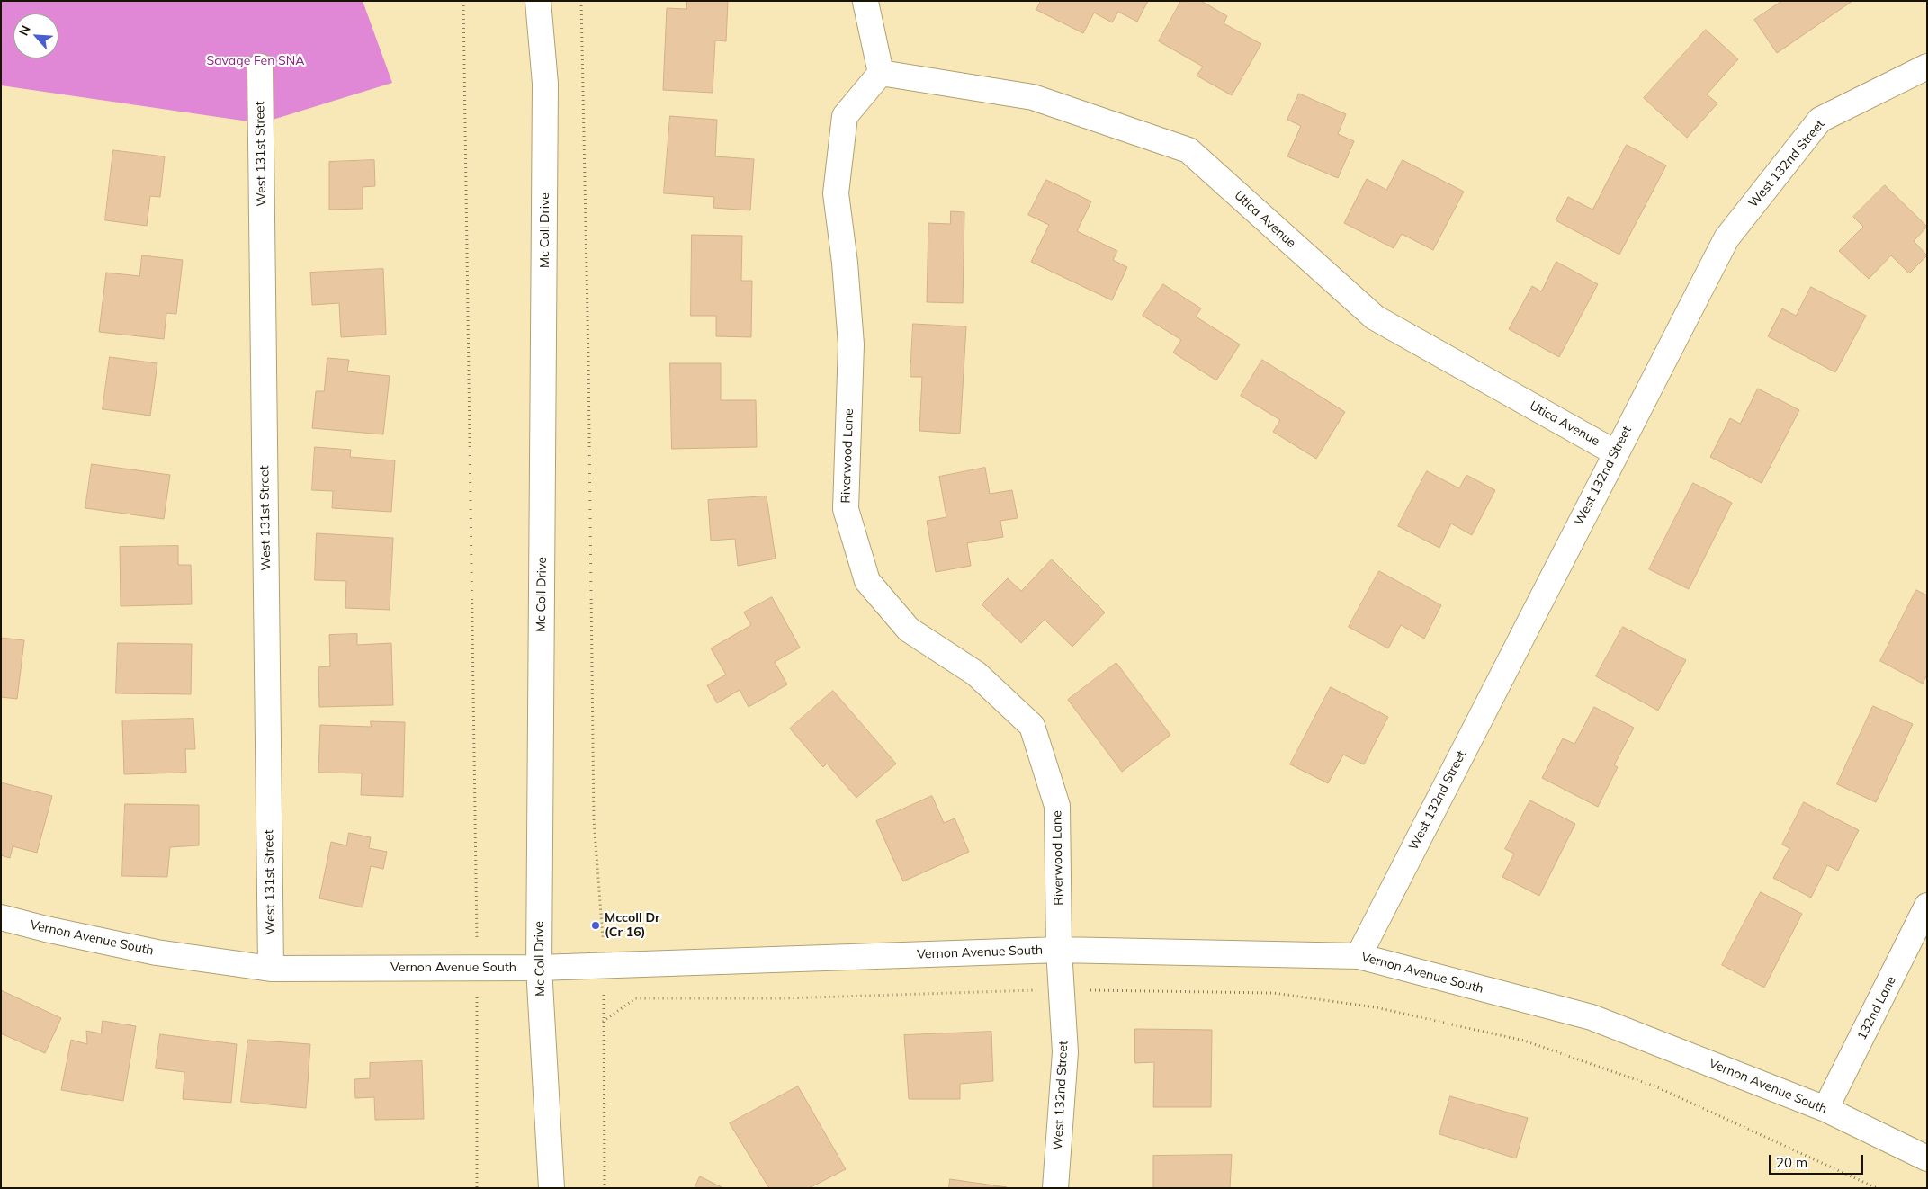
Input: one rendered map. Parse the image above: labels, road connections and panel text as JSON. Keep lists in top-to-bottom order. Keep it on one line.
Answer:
{"streets":{"street":["West 131st Street","West 132nd Street","Utica Avenue","Mc Coll Drive","Riverwood Lane","Vernon Avenue South","132nd Lane"]},"crossings":[["West 131st Street","Vernon Avenue South"],["West 132nd Street","Utica Avenue"],["West 132nd Street","Riverwood Lane"],["West 132nd Street","Vernon Avenue South"],["Utica Avenue","Riverwood Lane"],["Mc Coll Drive","Vernon Avenue South"],["Riverwood Lane","Vernon Avenue South"],["Vernon Avenue South","132nd Lane"]],"parks":["Savage Fen SNA"],"places":["Mccoll Dr (Cr 16)"],"scale_bar":"20 m","north":"top left"}
